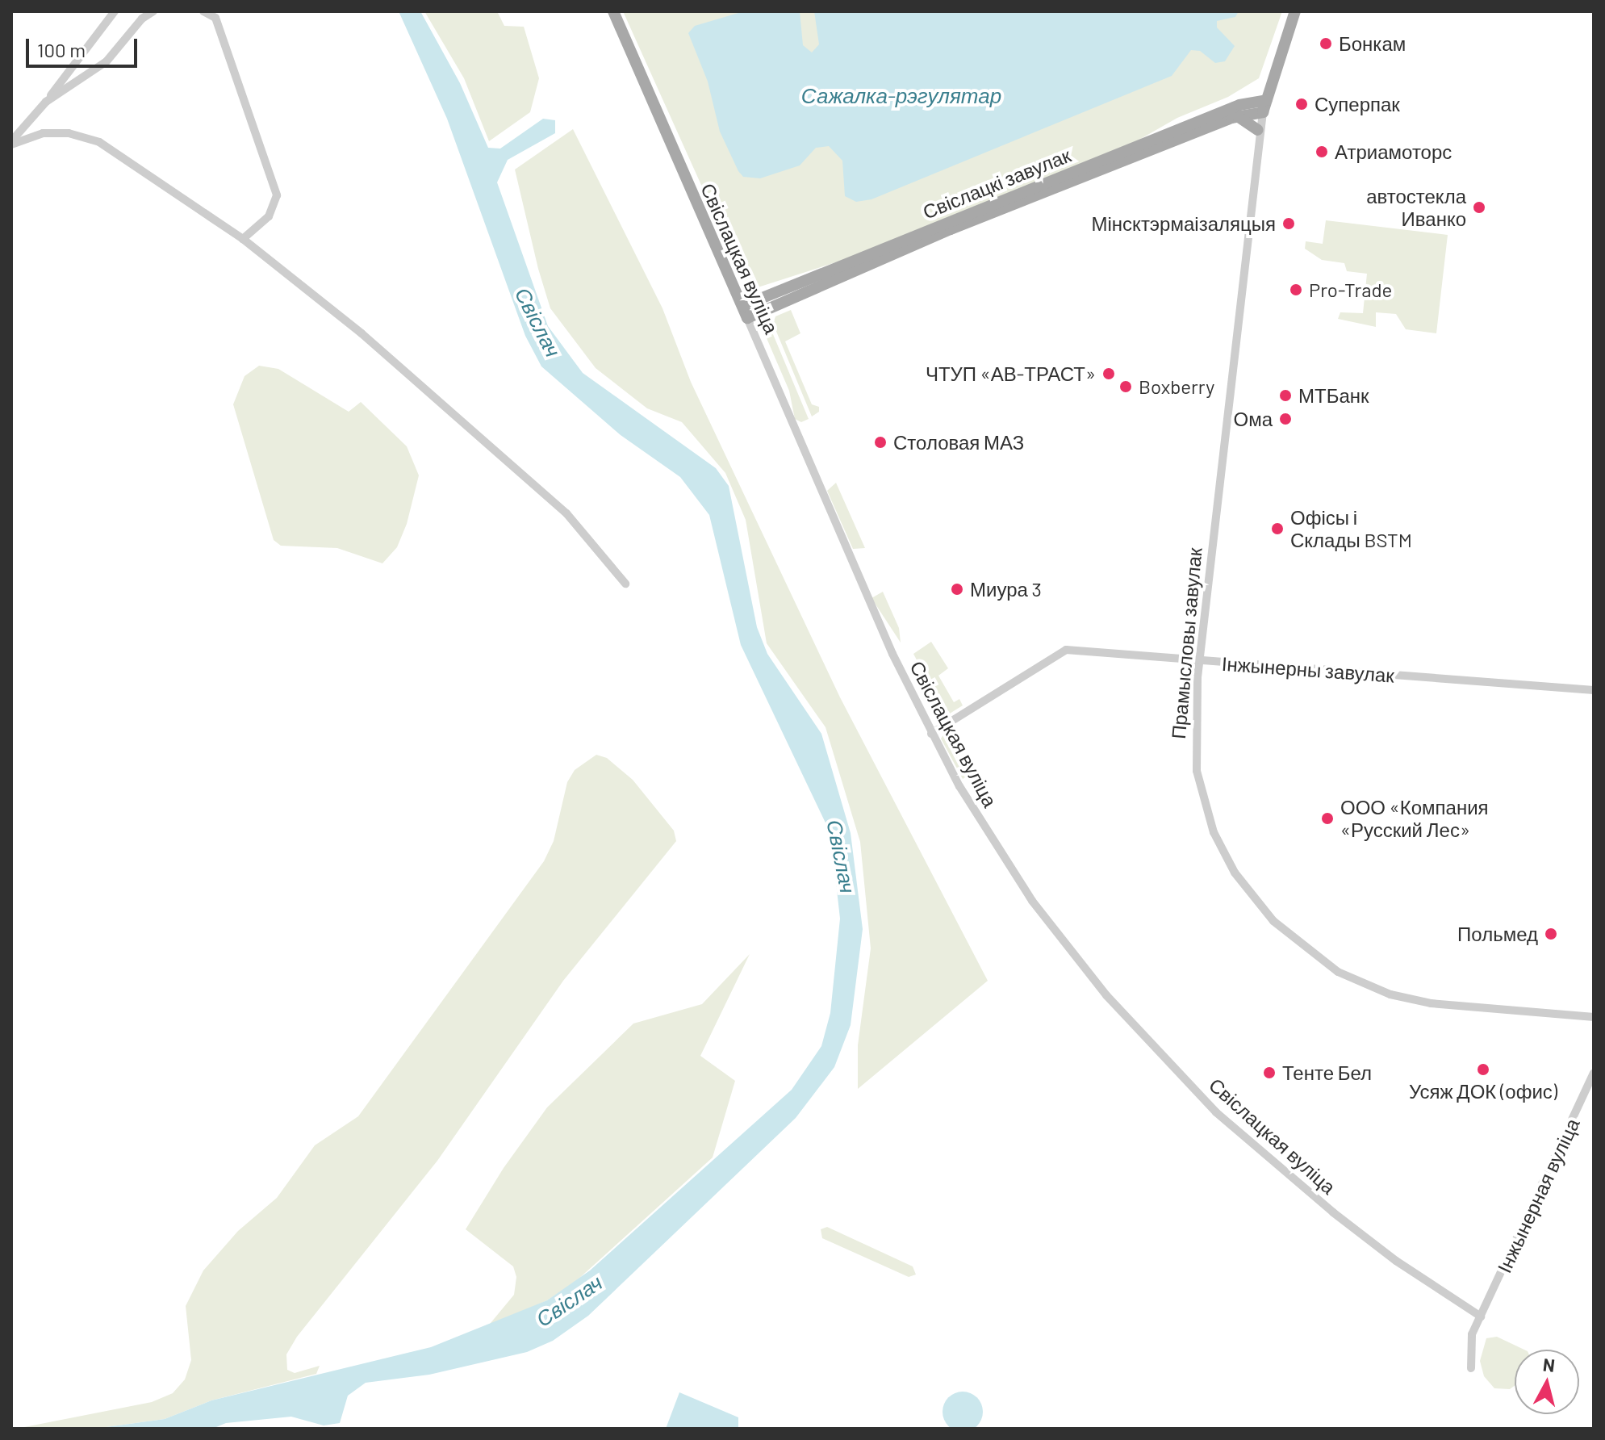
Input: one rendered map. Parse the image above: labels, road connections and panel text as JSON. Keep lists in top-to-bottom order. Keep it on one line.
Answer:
{"streets":{"main road":["Свіслацкі завулак","Свіслацкая вуліца","Прамысловы завулак"],"street":["Інжынерны завулак","Інжынерная вуліца"]},"crossings":[["Свіслацкі завулак","Свіслацкая вуліца"],["Свіслацкі завулак","Прамысловы завулак"],["Свіслацкая вуліца","Інжынерны завулак"],["Свіслацкая вуліца","Інжынерная вуліца"],["Прамысловы завулак","Інжынерны завулак"]],"water":["Сажалка-рэгулятар","Свіслач"],"places":["Бонкам","Суперпак","Атриамоторс","автостекла Иванко","Мінсктэрмаізаляцыя","Pro-Trade","ЧТУП «АВ-ТРАСТ»","Boxberry","МТБанк","Ома","Столовая МАЗ","Офісы і Склады BSTM","Миура 3","ООО «Компания «Русский Лес»","Польмед","Усяж ДОК (офис)","Тенте Бел"],"scale_bar":"100 m","north":"top"}
